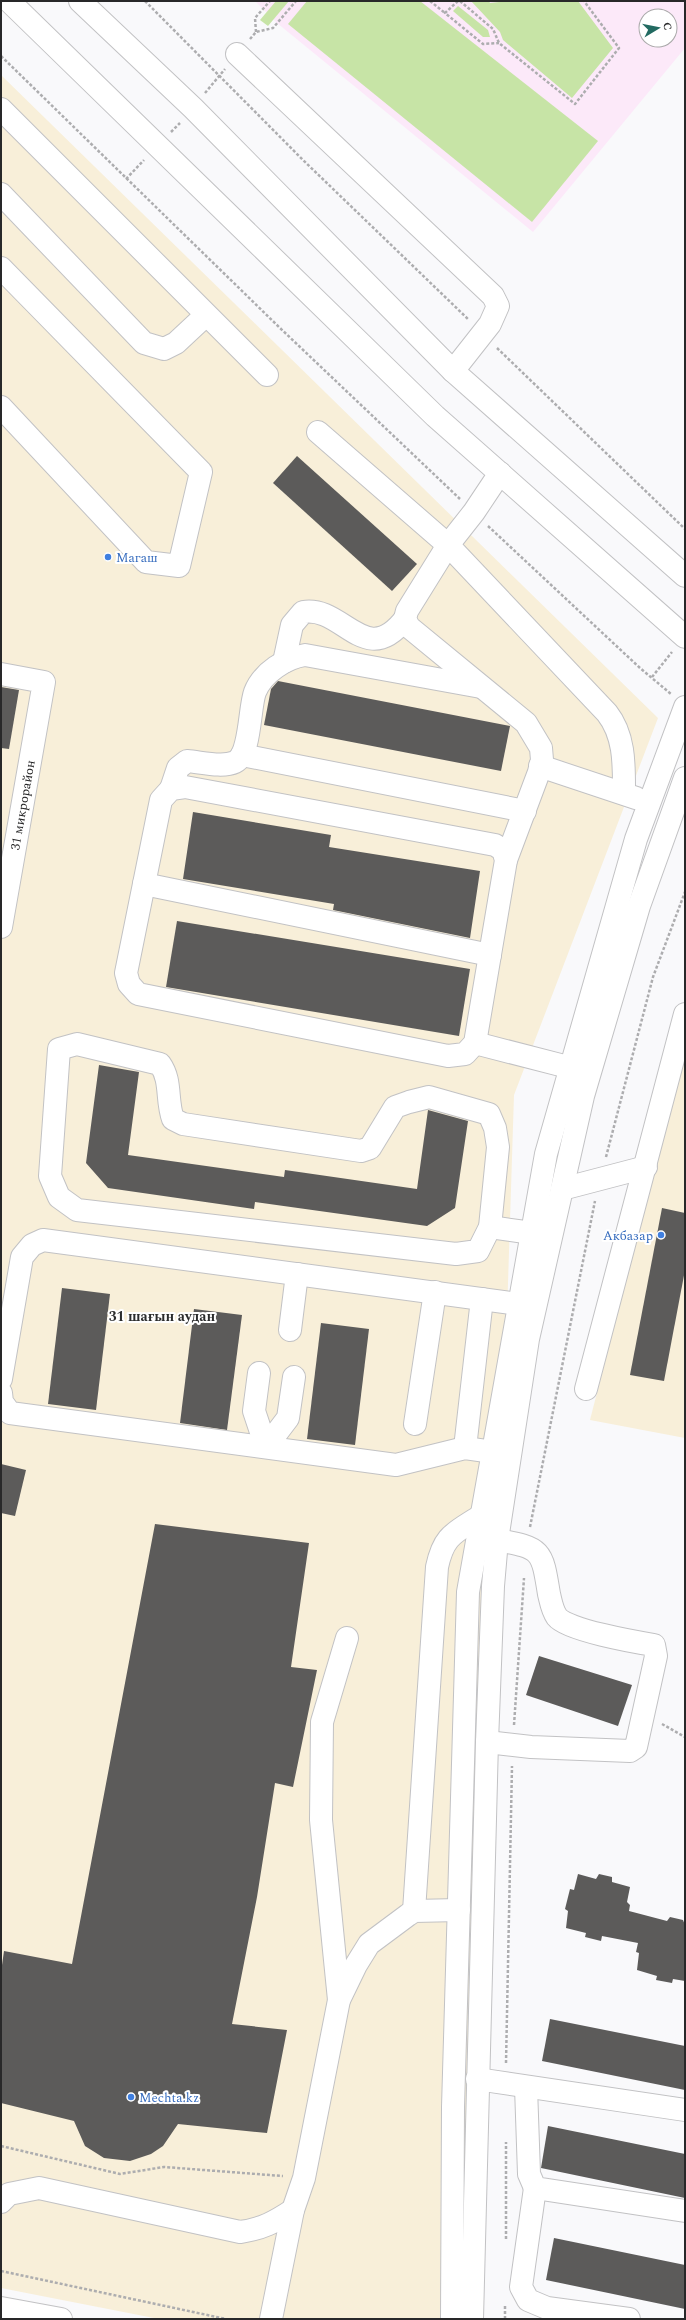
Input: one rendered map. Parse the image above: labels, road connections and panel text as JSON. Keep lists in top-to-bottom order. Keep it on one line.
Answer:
{"streets":{"street":["31 микрорайон"]},"districts":["31 шағын аудан"],"places":["Магаш","Акбазар","Mechta.kz"],"north":"right"}
